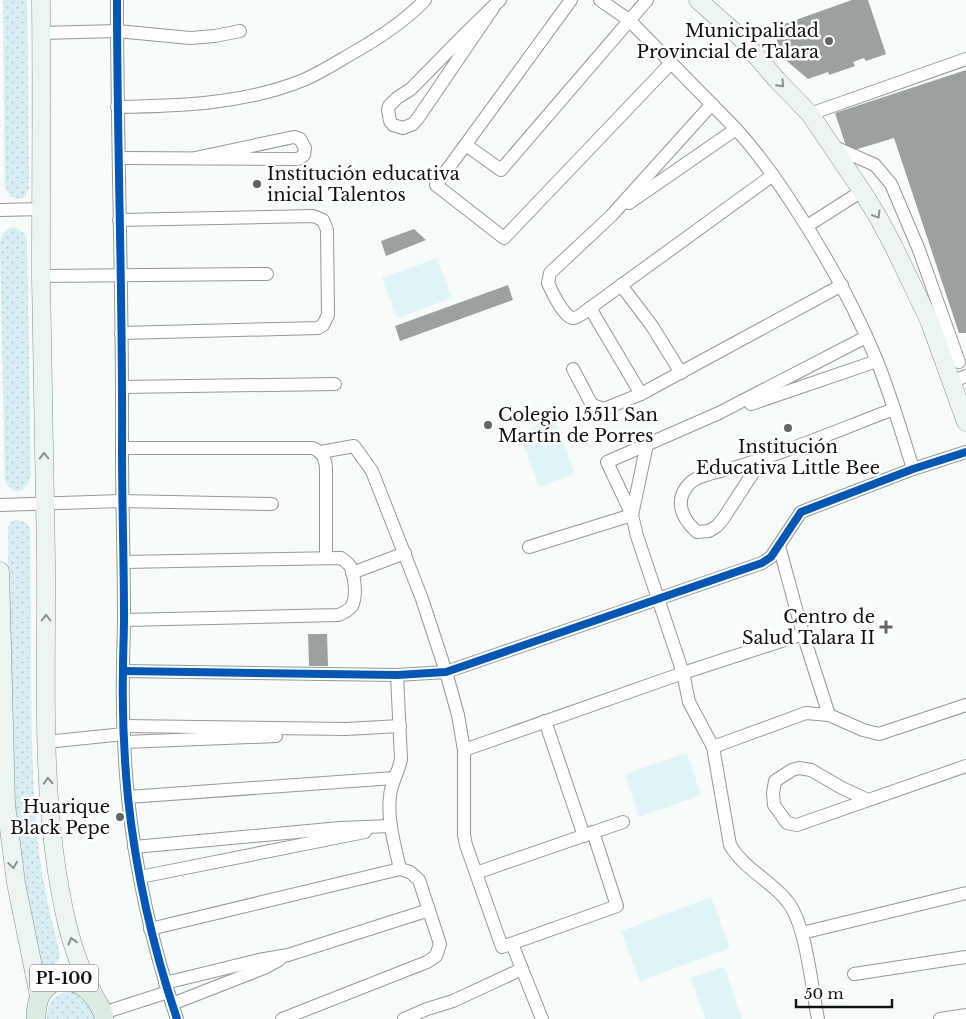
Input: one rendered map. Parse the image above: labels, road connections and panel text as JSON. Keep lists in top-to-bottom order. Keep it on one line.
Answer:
{"streets":{"main road":["PI-100"]},"places":{"other":["Municipalidad Provincial de Talara","Institución educativa inicial Talentos","Colegio 15511 San Martín de Porres","Institución Educativa Little Bee","Huarique Black Pepe"],"health":["Centro de Salud Talara II"]},"scale_bar":"50 m"}
